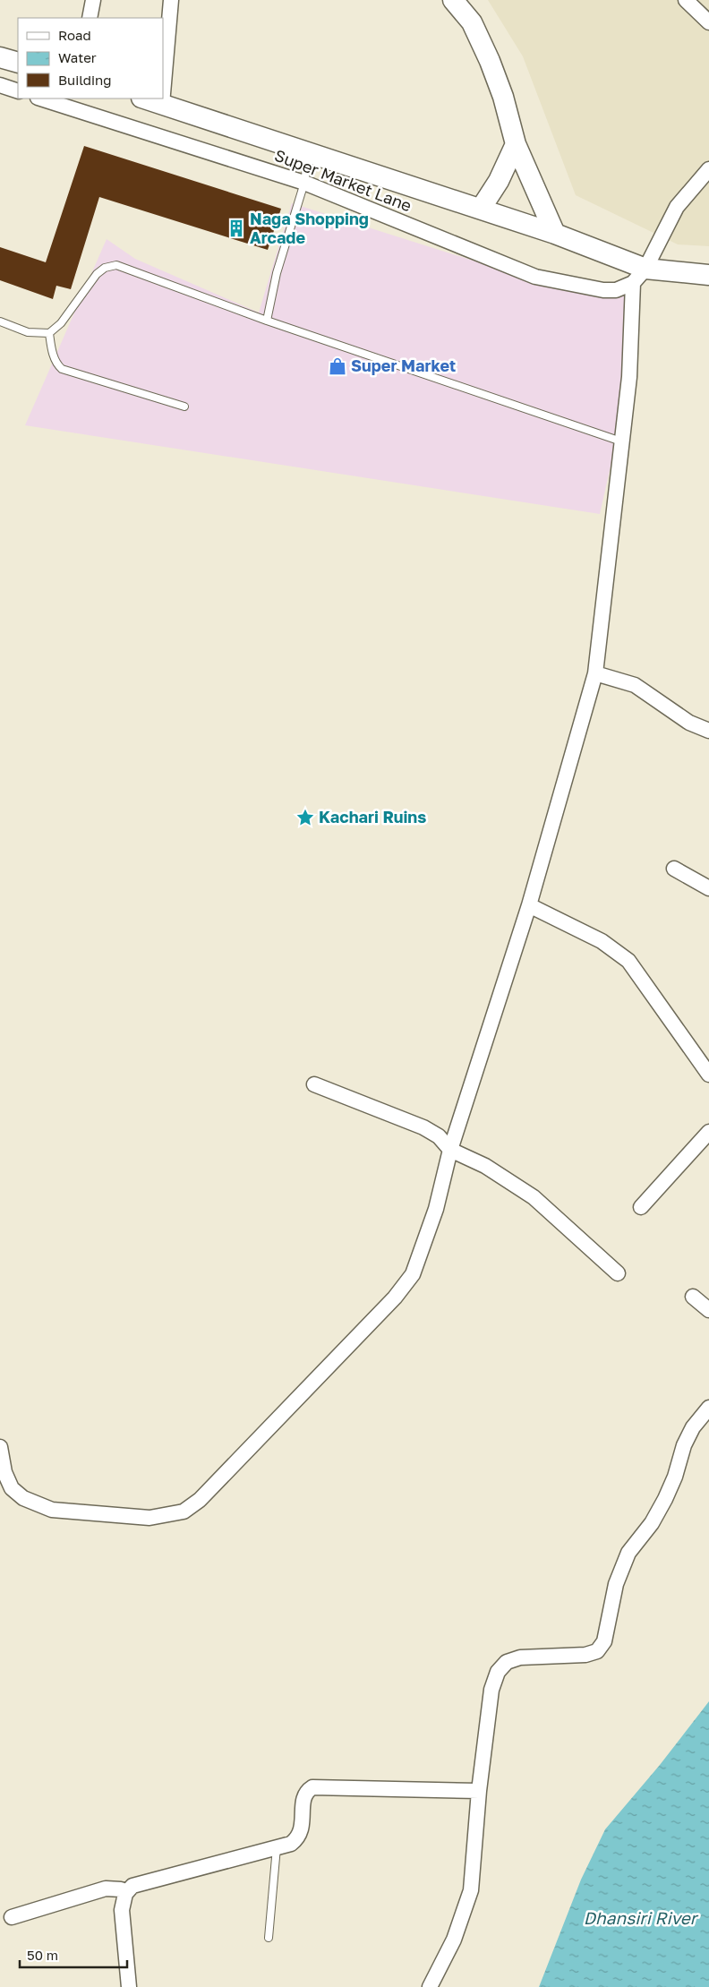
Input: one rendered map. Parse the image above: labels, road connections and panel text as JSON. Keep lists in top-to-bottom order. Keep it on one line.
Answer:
{"streets":{"street":["Super Market Lane"]},"water":["Dhansiri River"],"places":{"building":["Naga Shopping Arcade"],"shop":["Super Market"],"place":["Kachari Ruins"]},"legend":["Road","Water","Building"],"scale_bar":"50 m"}
